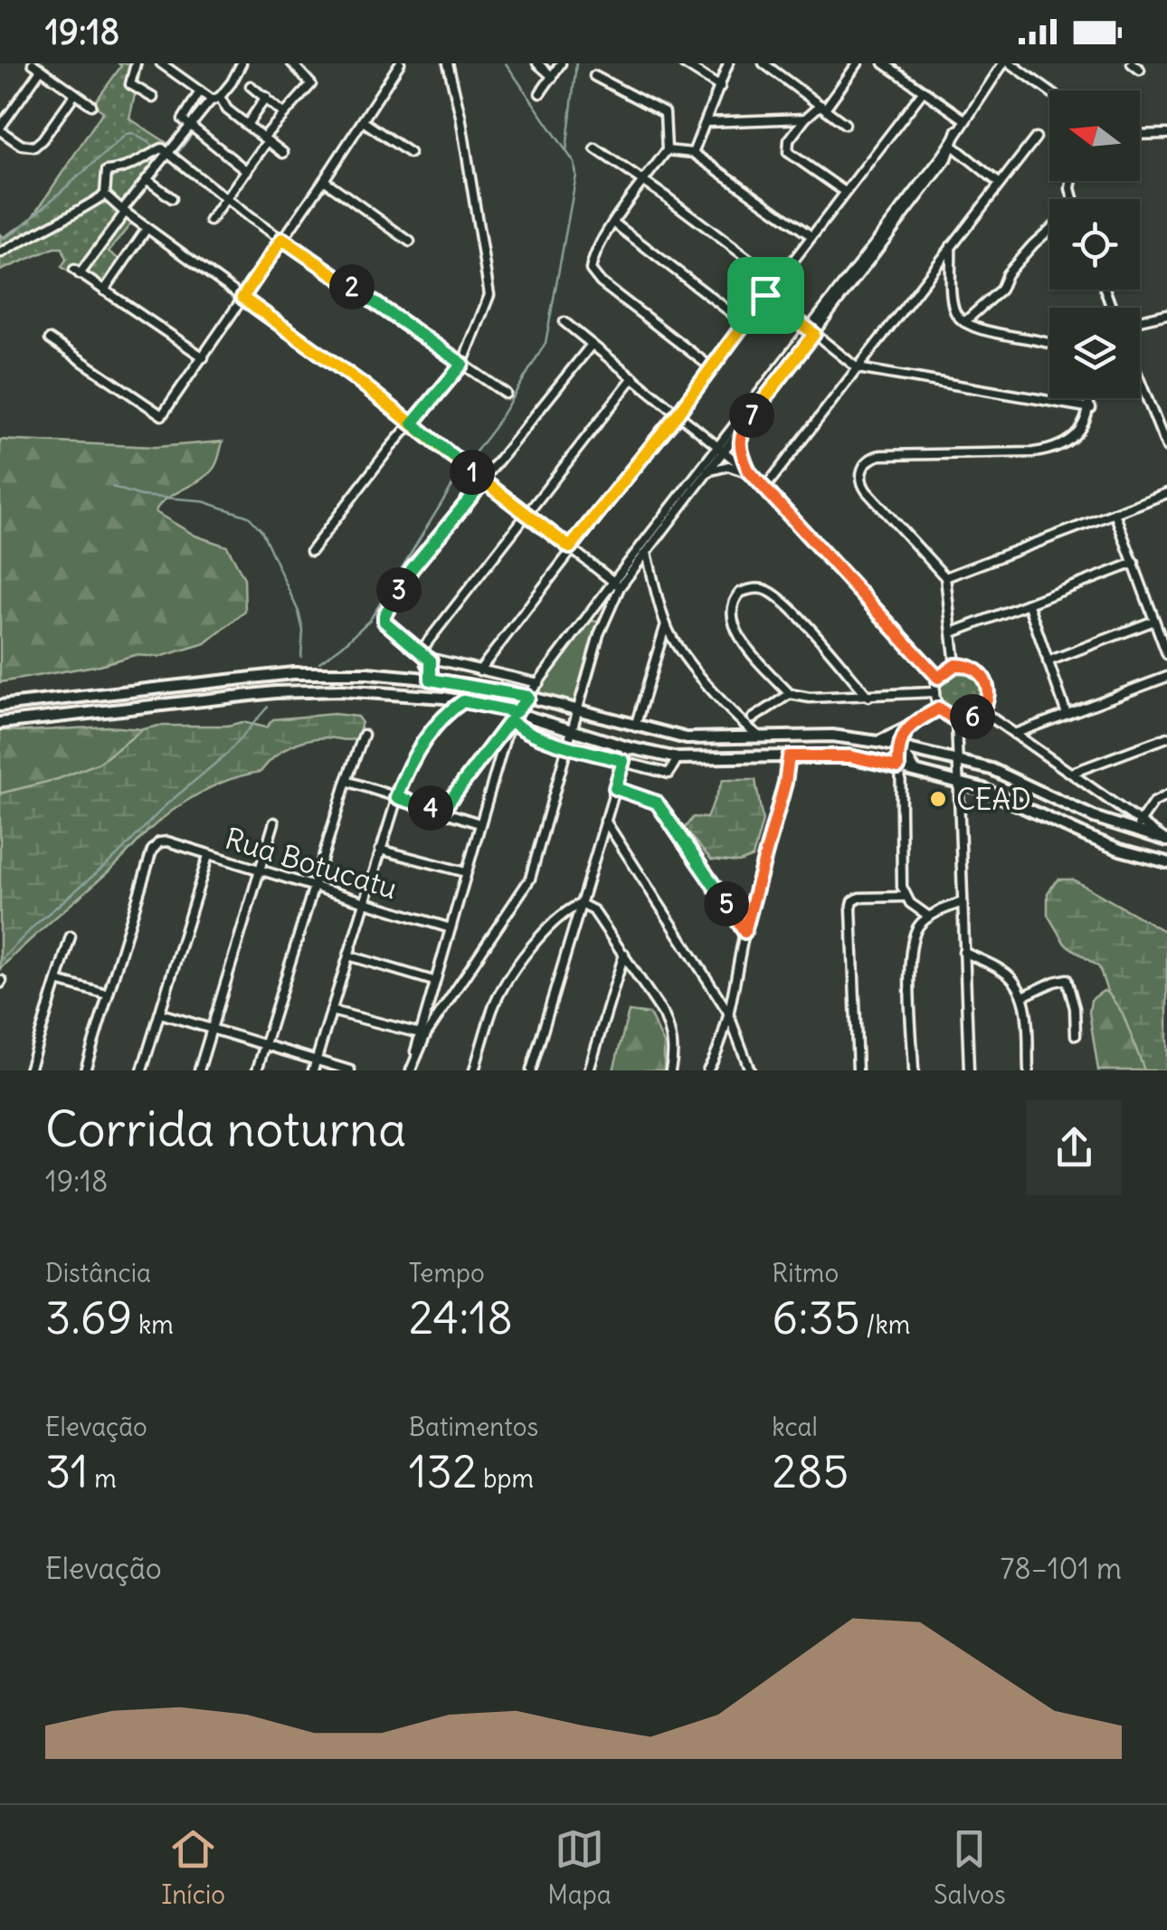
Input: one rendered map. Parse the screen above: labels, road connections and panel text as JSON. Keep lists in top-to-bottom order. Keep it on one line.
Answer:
{"streets":{"street":["Rua Botucatu"]},"places":["CEAD"],"north":"left","page":{"status":"19:18","pins":["2","7","1","3","6","4","5"],"heading":["Corrida noturna","19:18"],"stats":[["Distância","3.69 km"],["Tempo","24:18"],["Ritmo","6:35 /km"],["Elevação","31 m"],["Batimentos","132 bpm"],["kcal","285"]],"chart":["Elevação","78–101 m"],"tabs":["Início","Mapa","Salvos"]}}
